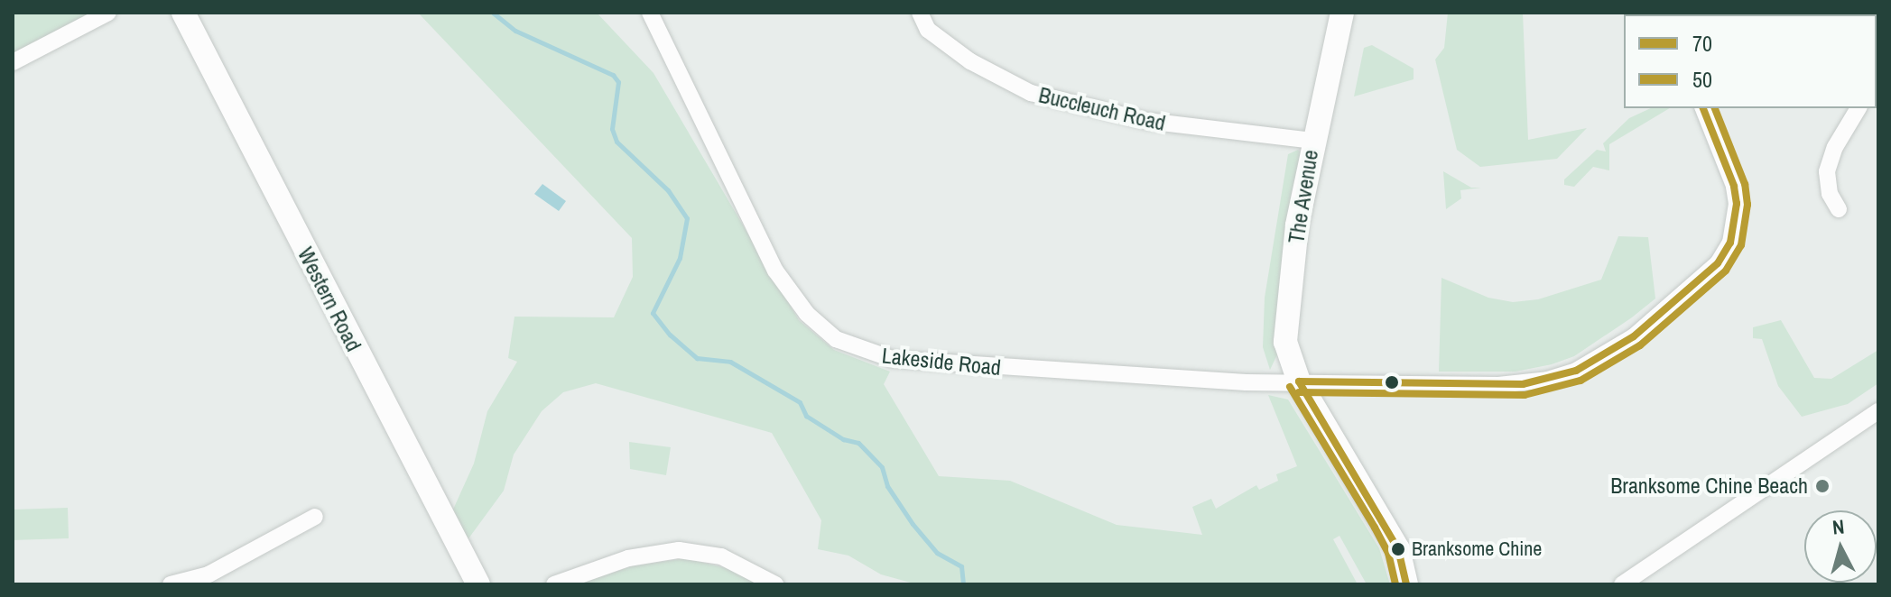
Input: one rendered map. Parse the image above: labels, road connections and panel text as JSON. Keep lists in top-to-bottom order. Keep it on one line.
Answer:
{"streets":{"street":["Buccleuch Road","The Avenue","Western Road","Lakeside Road"]},"crossings":[["Buccleuch Road","The Avenue"],["The Avenue","Lakeside Road"]],"places":["Branksome Chine Beach","Branksome Chine"],"lines":["transit line 70","transit line 50"],"legend":["70","50"],"north":"top"}
